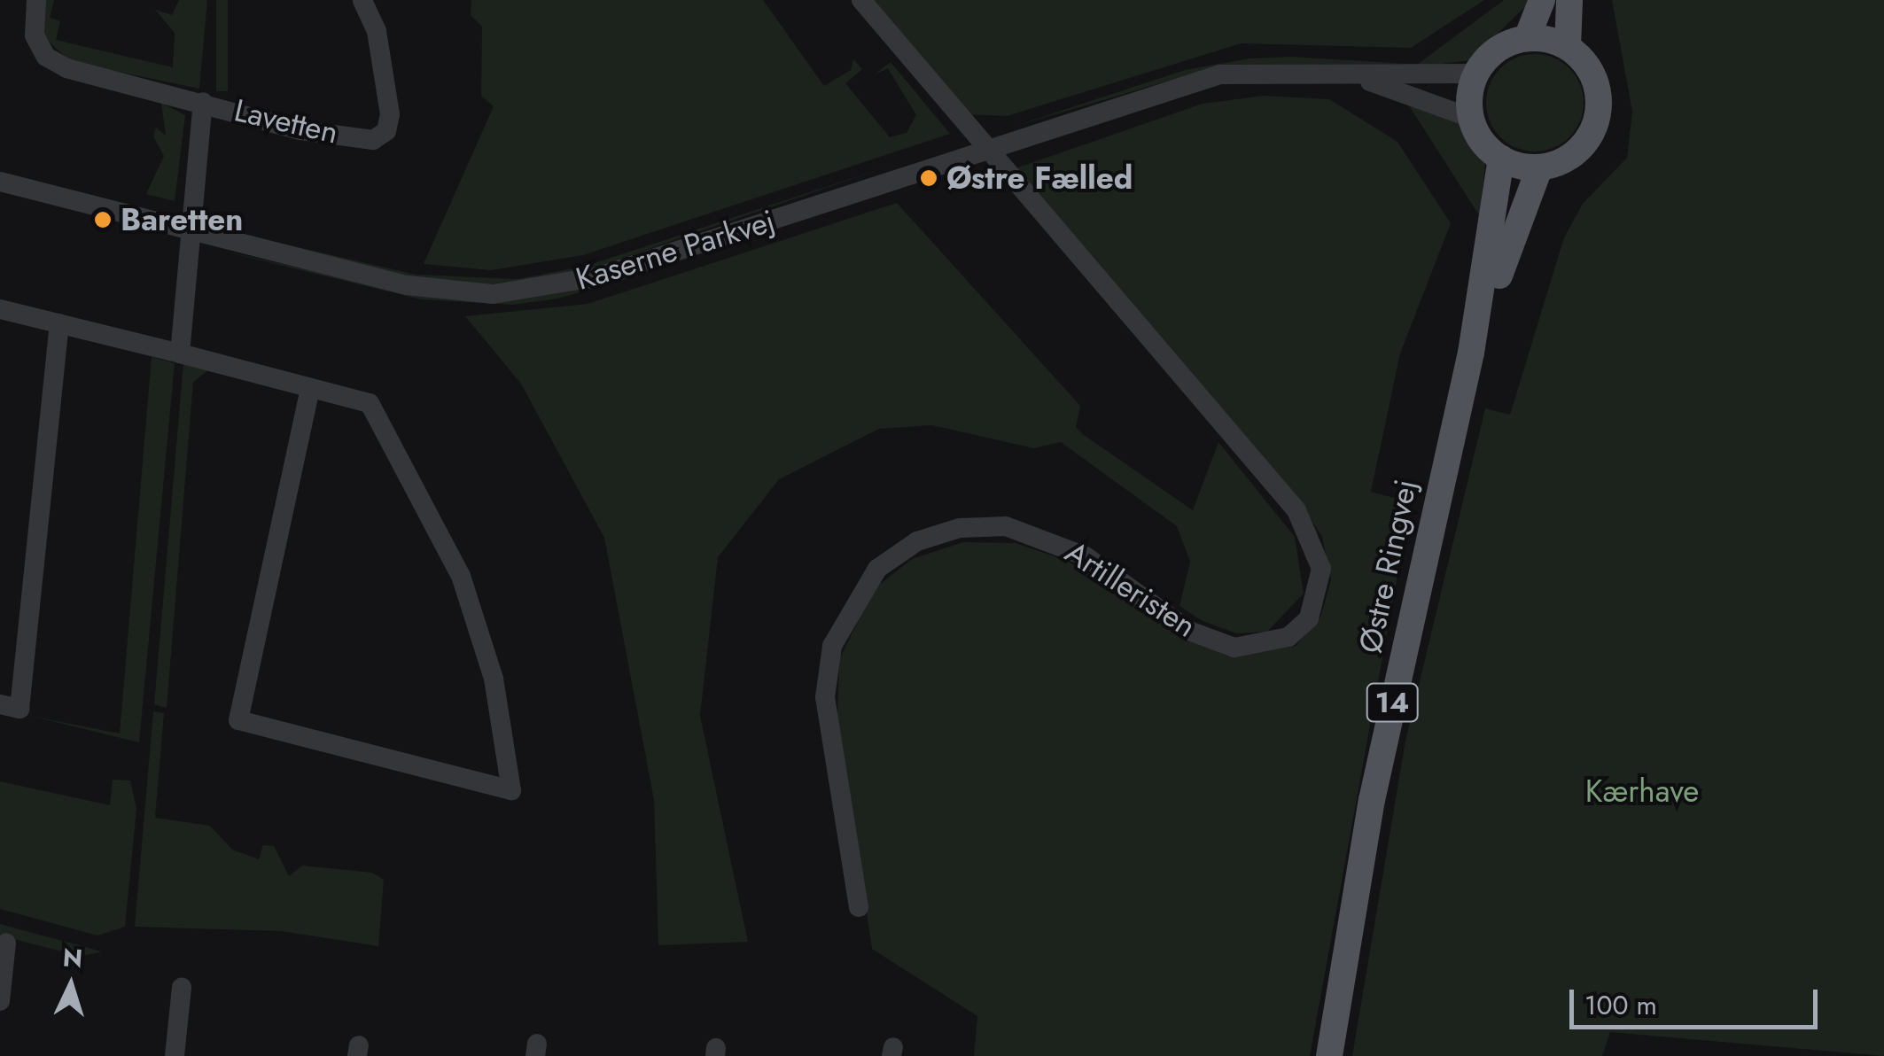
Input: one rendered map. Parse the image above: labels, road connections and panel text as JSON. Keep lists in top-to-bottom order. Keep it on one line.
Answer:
{"streets":{"main road":["Østre Ringvej","14"],"street":["Lavetten","Kaserne Parkvej","Artilleristen"]},"crossings":[["Lavetten","Kaserne Parkvej"],["Kaserne Parkvej","Østre Ringvej"],["Kaserne Parkvej","Artilleristen"]],"parks":["Kærhave"],"places":["Østre Fælled","Baretten"],"scale_bar":"100 m","north":"top"}
